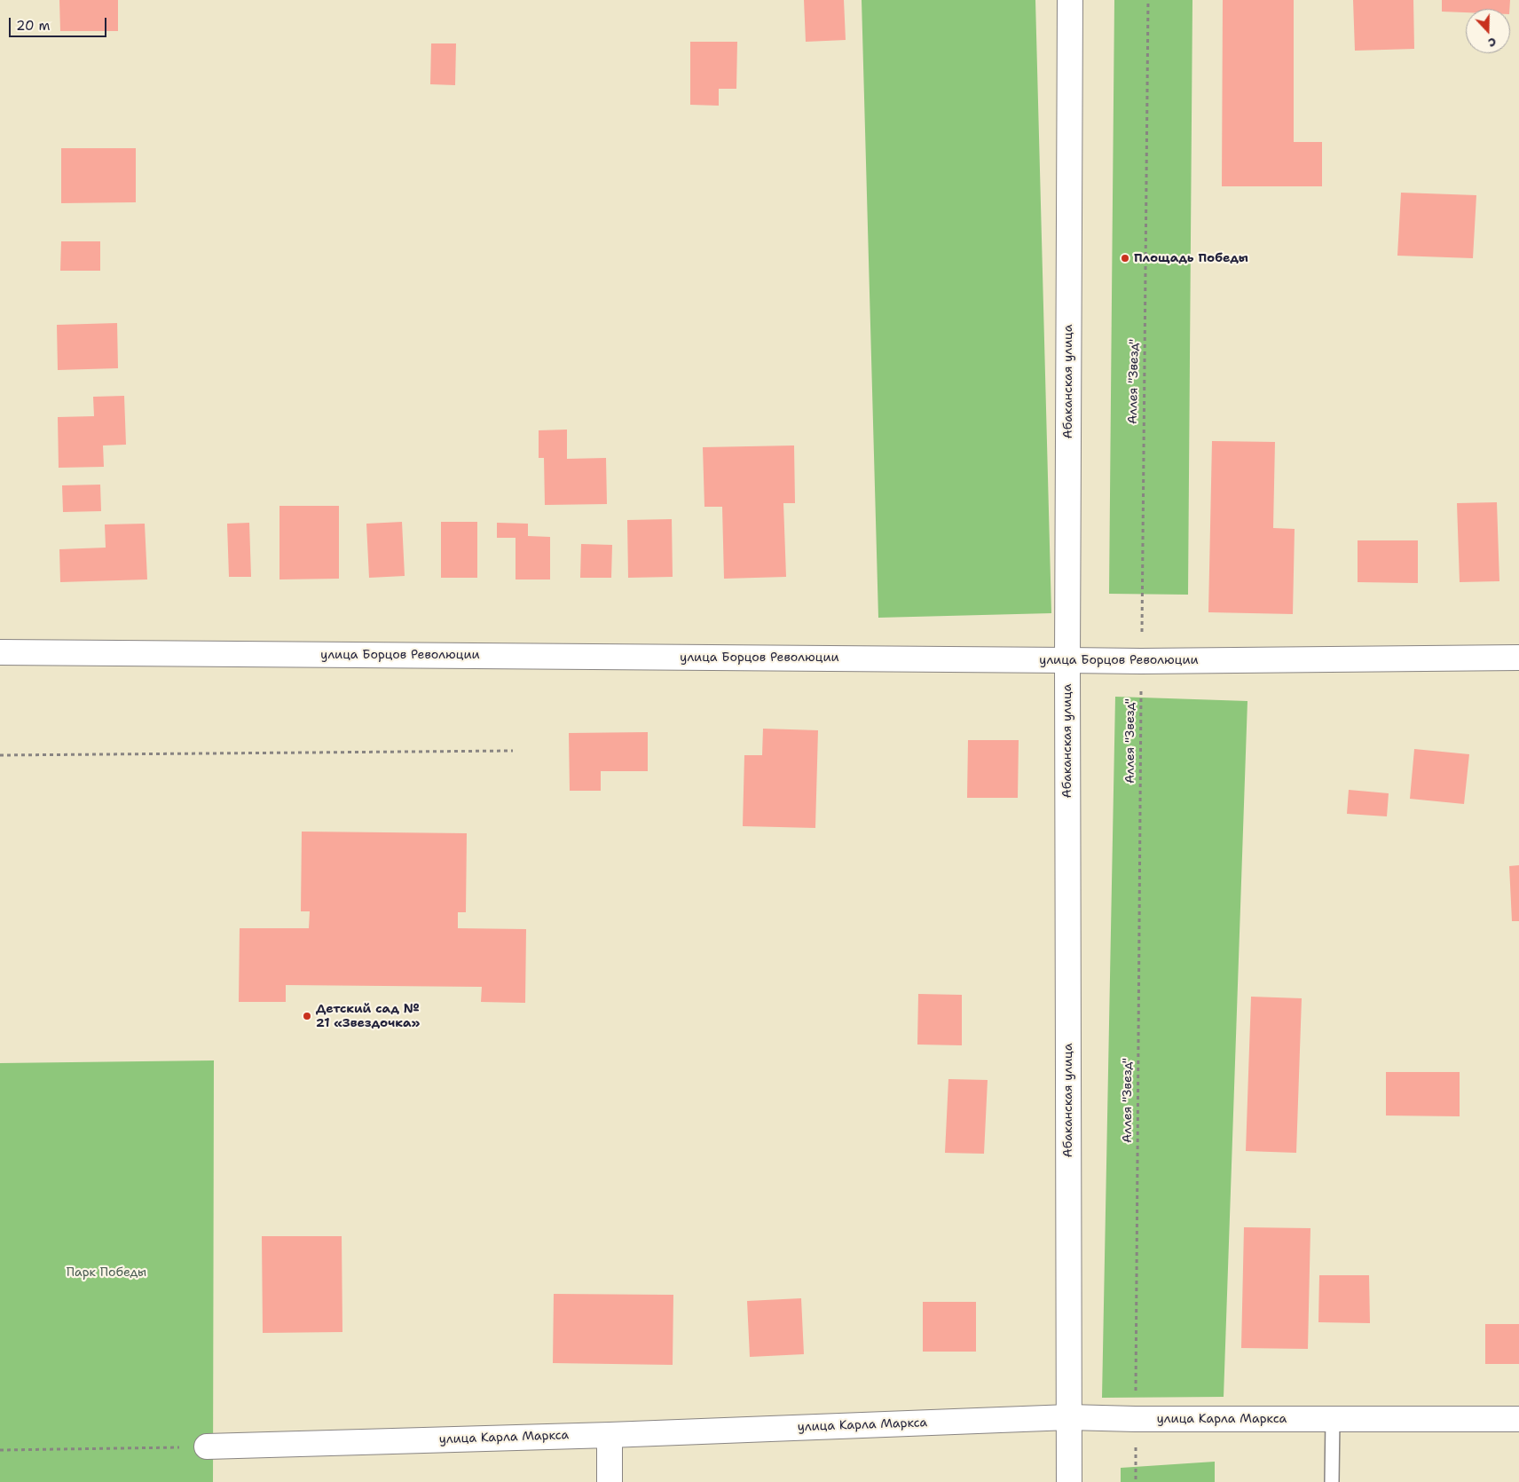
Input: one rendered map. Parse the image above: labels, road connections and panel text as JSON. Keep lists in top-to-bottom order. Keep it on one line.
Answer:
{"streets":{"street":["Абаканская улица","улица Борцов Революции","улица Карла Маркса"],"path":["Аллея \"Звезд\""]},"crossings":[["Абаканская улица","улица Борцов Революции"],["Абаканская улица","улица Карла Маркса"],["Аллея \"Звезд\"","улица Борцов Революции"],["Аллея \"Звезд\"","улица Карла Маркса"]],"parks":["Парк Победы"],"places":["Площадь Победы","Детский сад № 21 «Звездочка»"],"scale_bar":"20 m","north":"bottom"}
